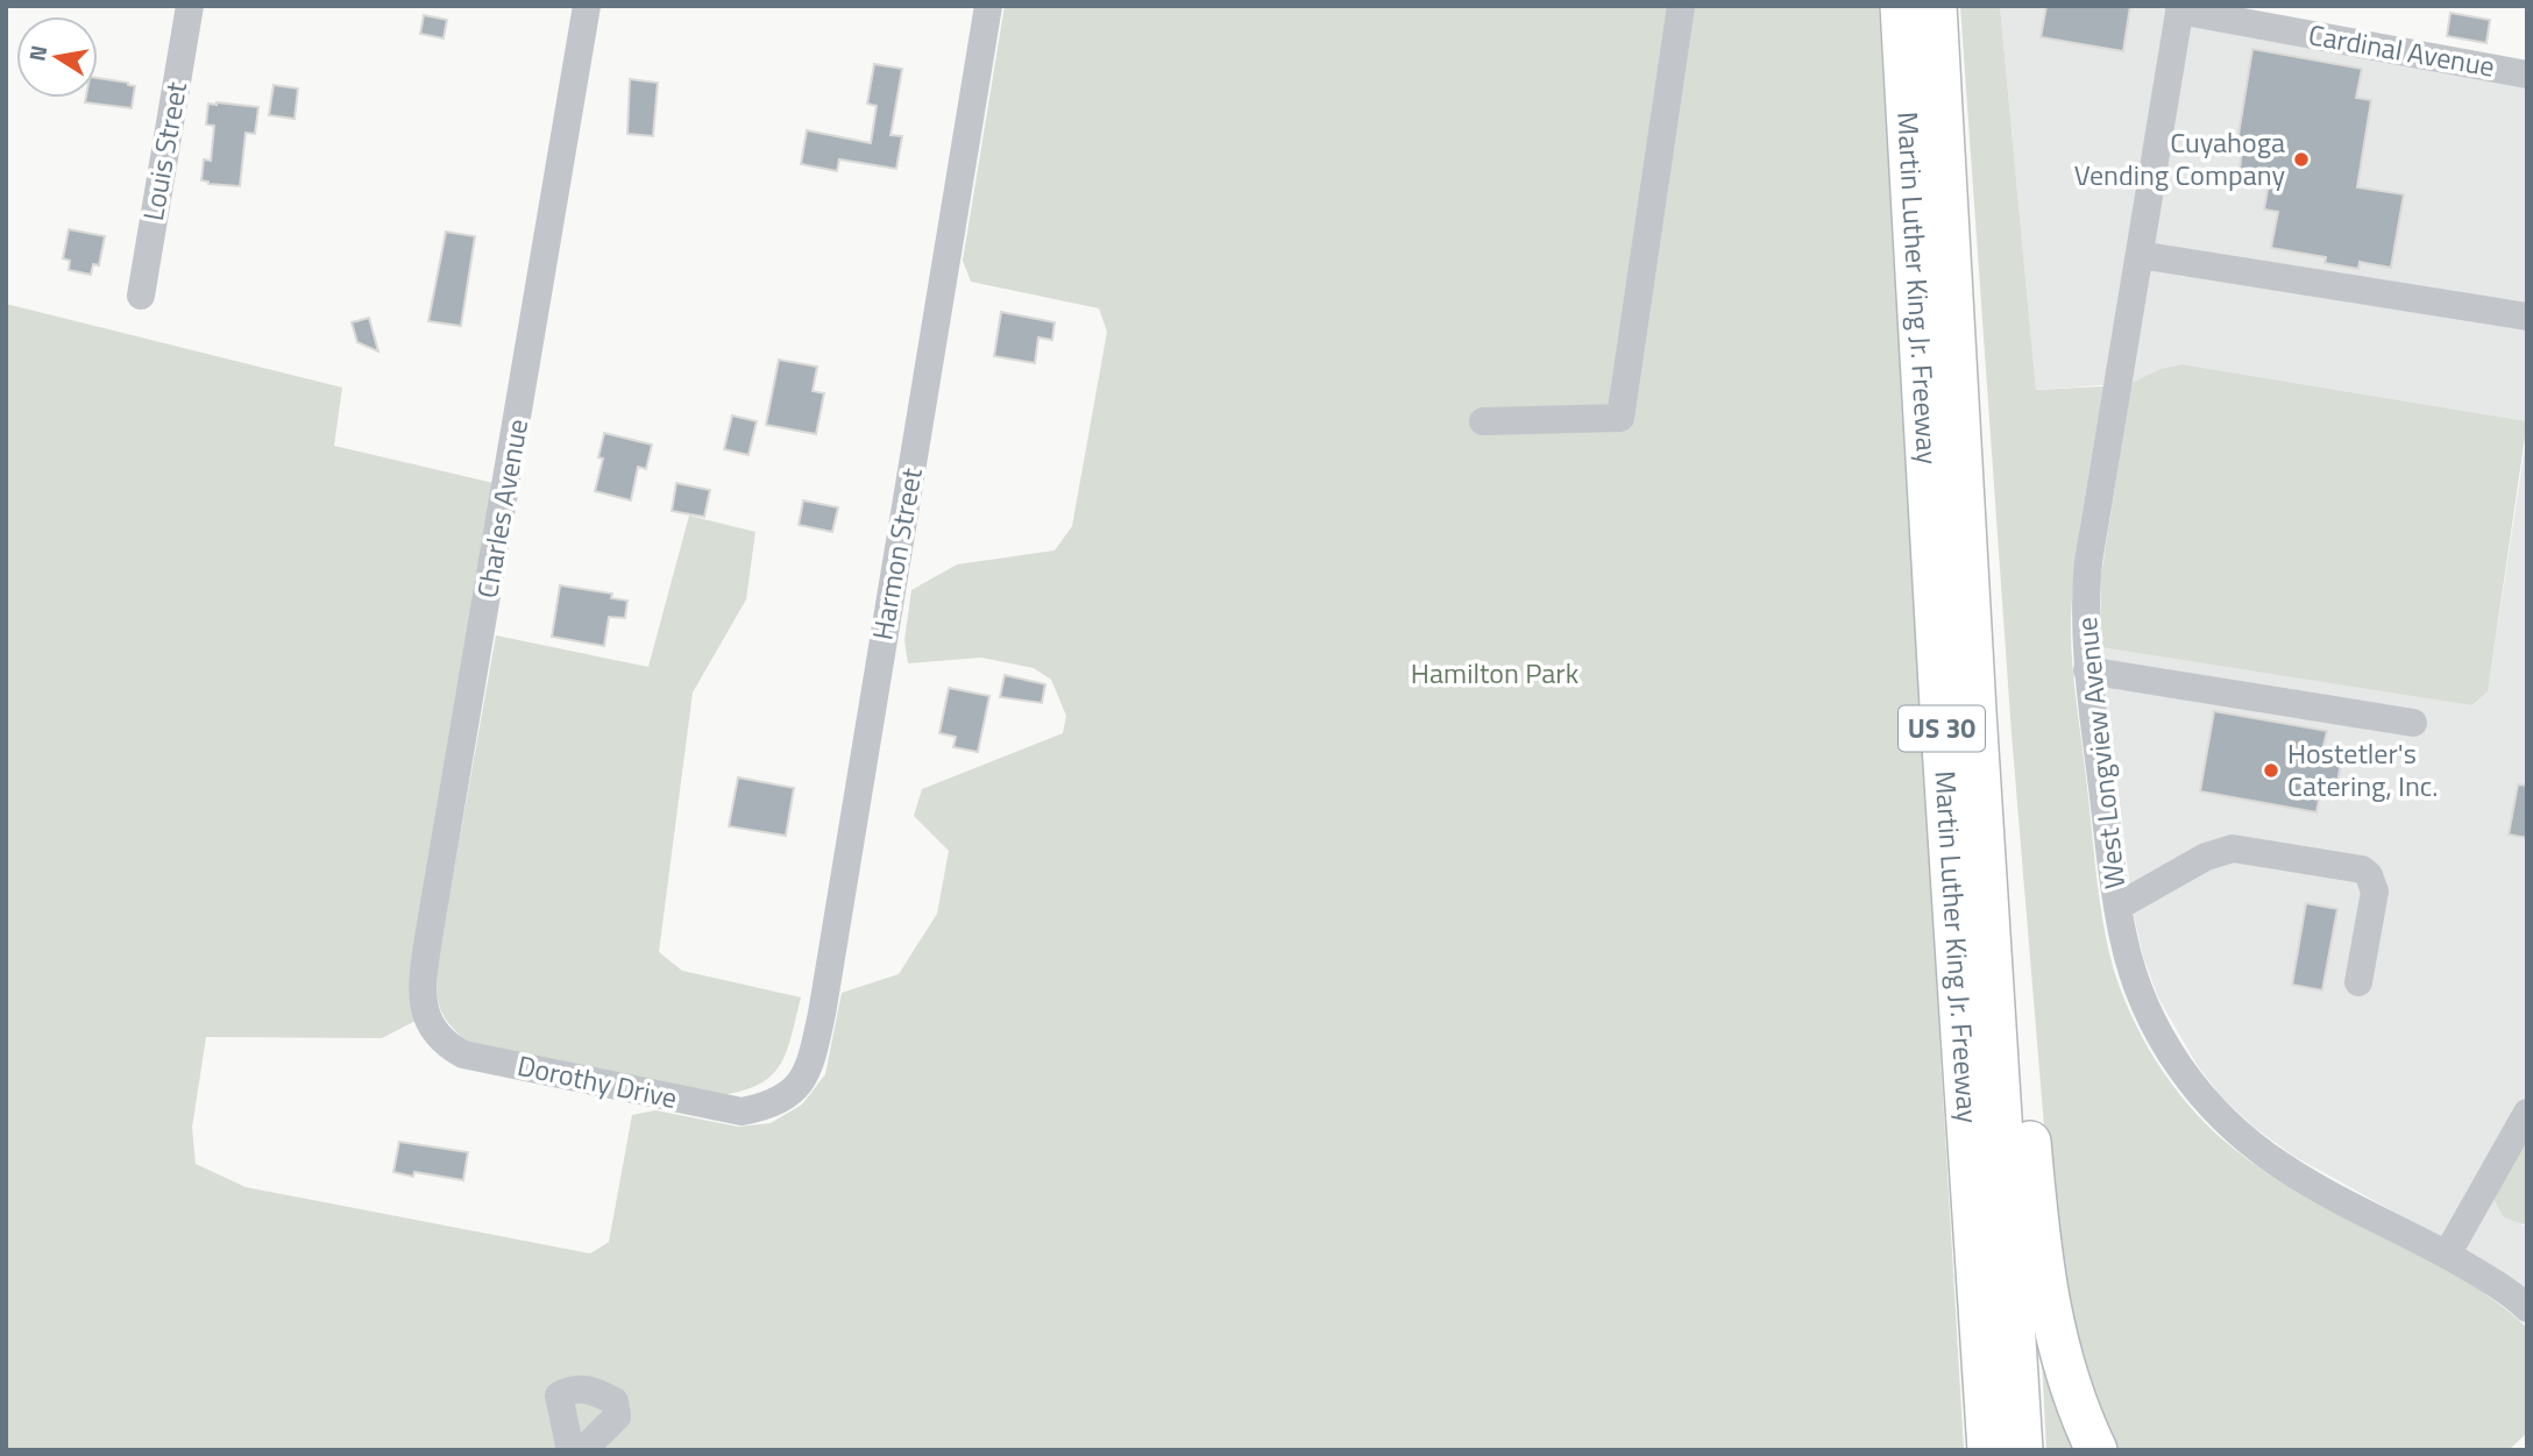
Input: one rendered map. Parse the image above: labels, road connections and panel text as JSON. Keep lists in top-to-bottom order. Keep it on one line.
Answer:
{"streets":{"highway":["Martin Luther King Jr. Freeway","US 30"],"street":["Cardinal Avenue","Louis Street","Charles Avenue","Harmon Street","West Longview Avenue","Dorothy Drive"]},"crossings":[["Cardinal Avenue","West Longview Avenue"],["Charles Avenue","Dorothy Drive"],["Harmon Street","Dorothy Drive"]],"parks":["Hamilton Park"],"places":["Cuyahoga Vending Company","Hostetler's Catering, Inc."],"north":"left"}
